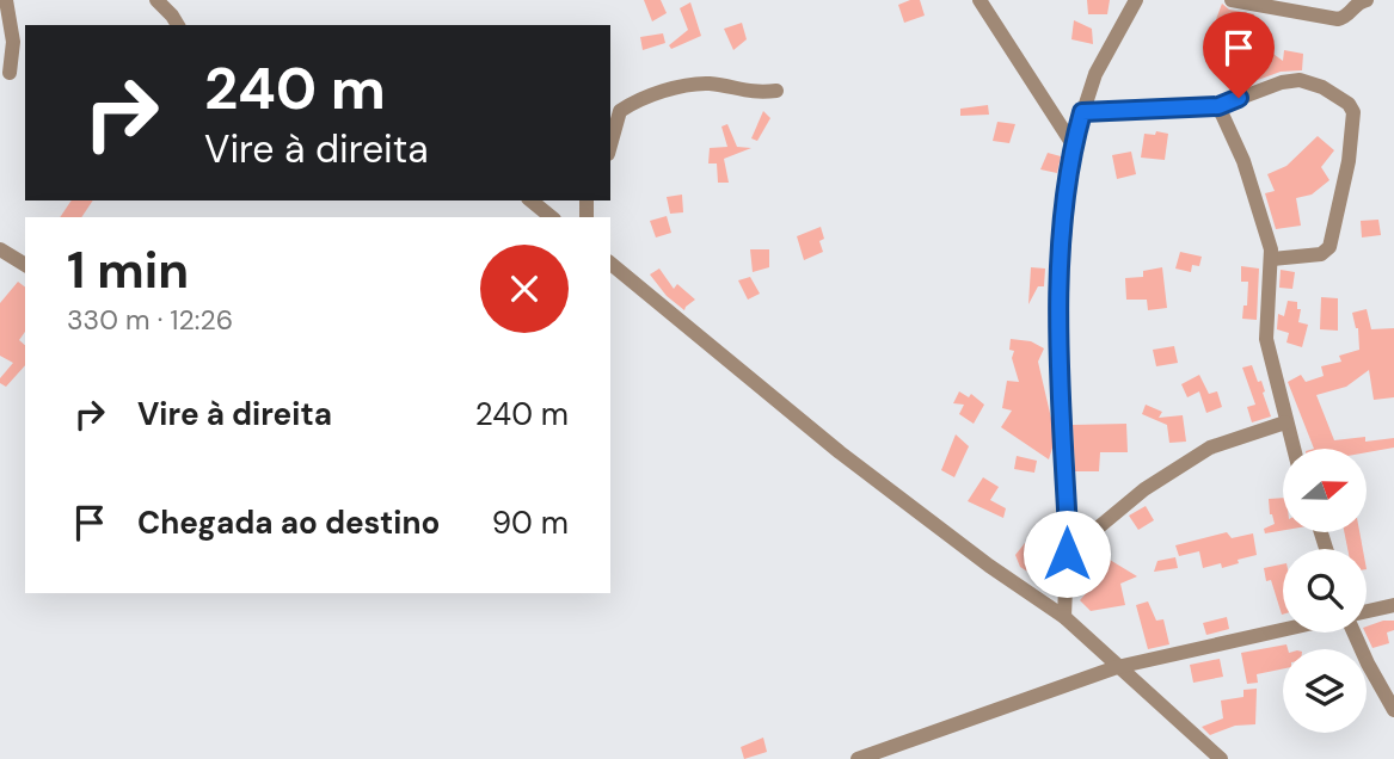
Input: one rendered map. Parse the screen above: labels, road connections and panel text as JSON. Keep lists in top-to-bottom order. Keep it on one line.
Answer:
{"north":"right","page":{"turn":["240 m","Vire à direita"],"heading":["1 min","330 m · 12:26"],"list":[{"name":"Vire à direita","value":"240 m"},{"name":"Chegada ao destino","value":"90 m"}]}}
